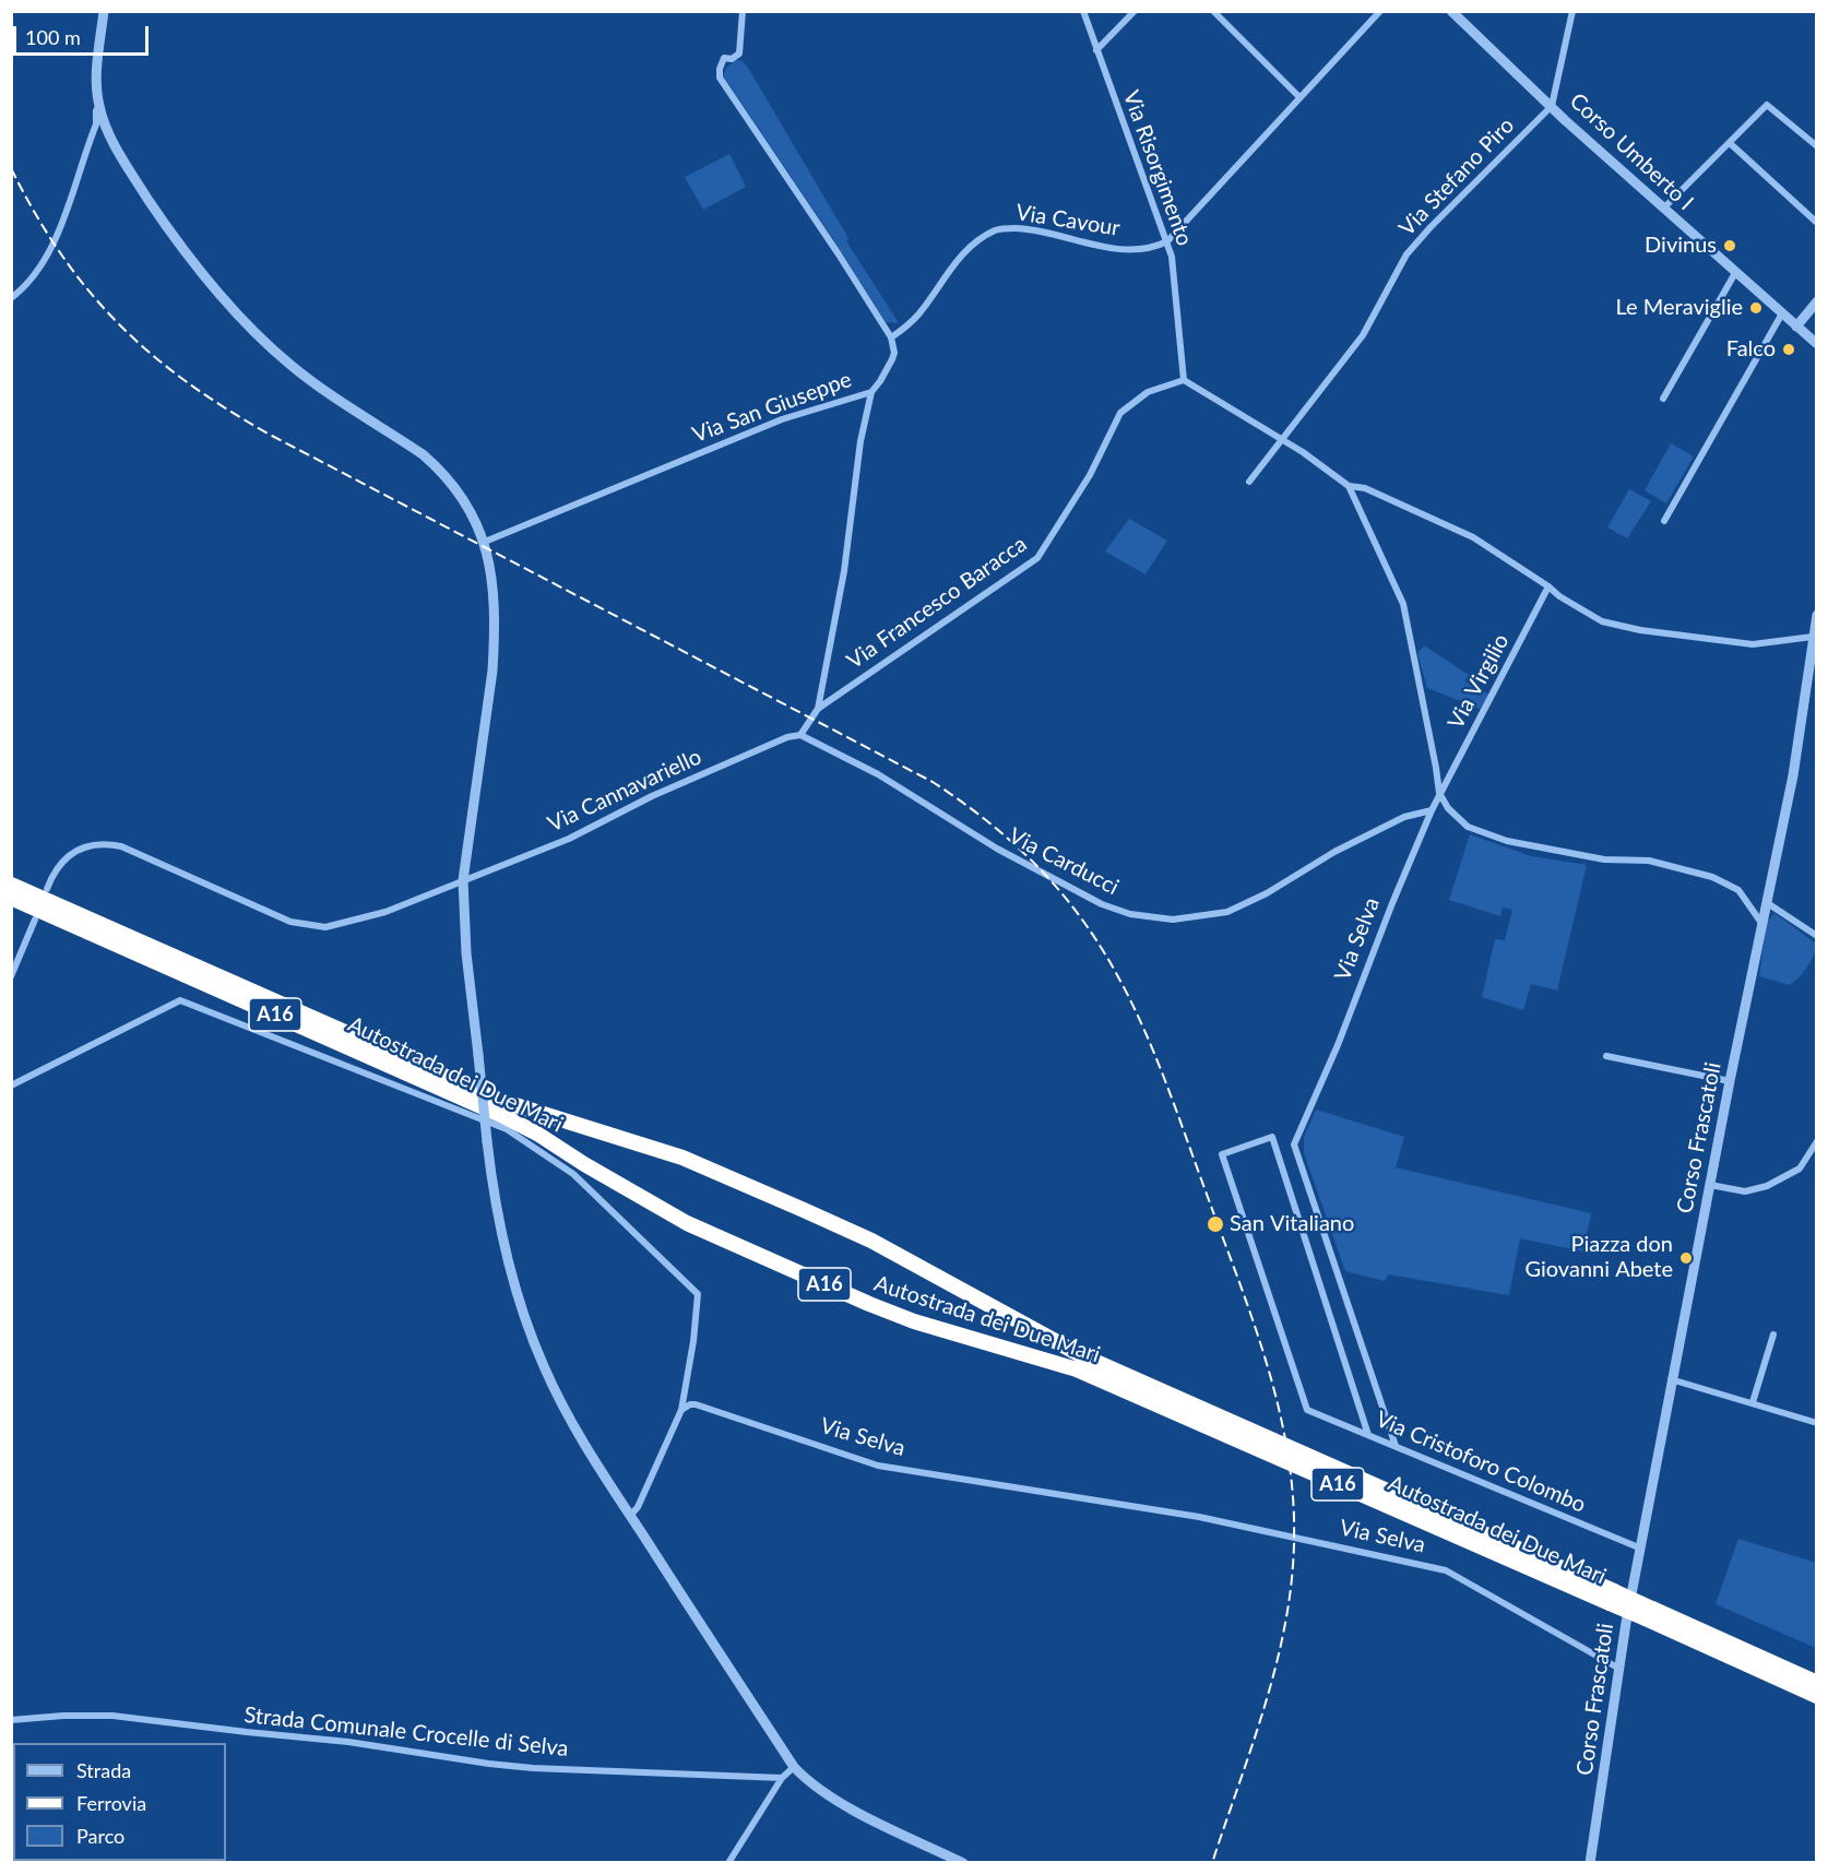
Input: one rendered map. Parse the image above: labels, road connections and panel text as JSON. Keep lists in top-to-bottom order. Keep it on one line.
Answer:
{"streets":{"highway":["A16","Autostrada dei Due Mari"],"street":["Corso Umberto I","Via Risorgimento","Via Stefano Piro","Via Cavour","Via San Giuseppe","Via Francesco Baracca","Via Virgilio","Via Cannavariello","Via Carducci","Via Selva","Corso Frascatoli","Via Cristoforo Colombo","Strada Comunale Crocelle di Selva"]},"crossings":[["Corso Umberto I","Via Stefano Piro"],["Via Risorgimento","Via Cavour"],["Via Risorgimento","Via Francesco Baracca"],["Via Cavour","Via San Giuseppe"],["Via Francesco Baracca","Via Cannavariello"],["Via Francesco Baracca","Via Carducci"],["Via Virgilio","Via Selva"],["Via Cannavariello","Via Carducci"],["Via Carducci","Via Selva"],["Via Selva","Corso Frascatoli"],["Via Selva","Via Cristoforo Colombo"],["Corso Frascatoli","Via Cristoforo Colombo"]],"places":["Divinus","Le Meraviglie","Falco","San Vitaliano","Piazza don Giovanni Abete"],"legend":["Strada","Ferrovia","Parco"],"scale_bar":"100 m"}
